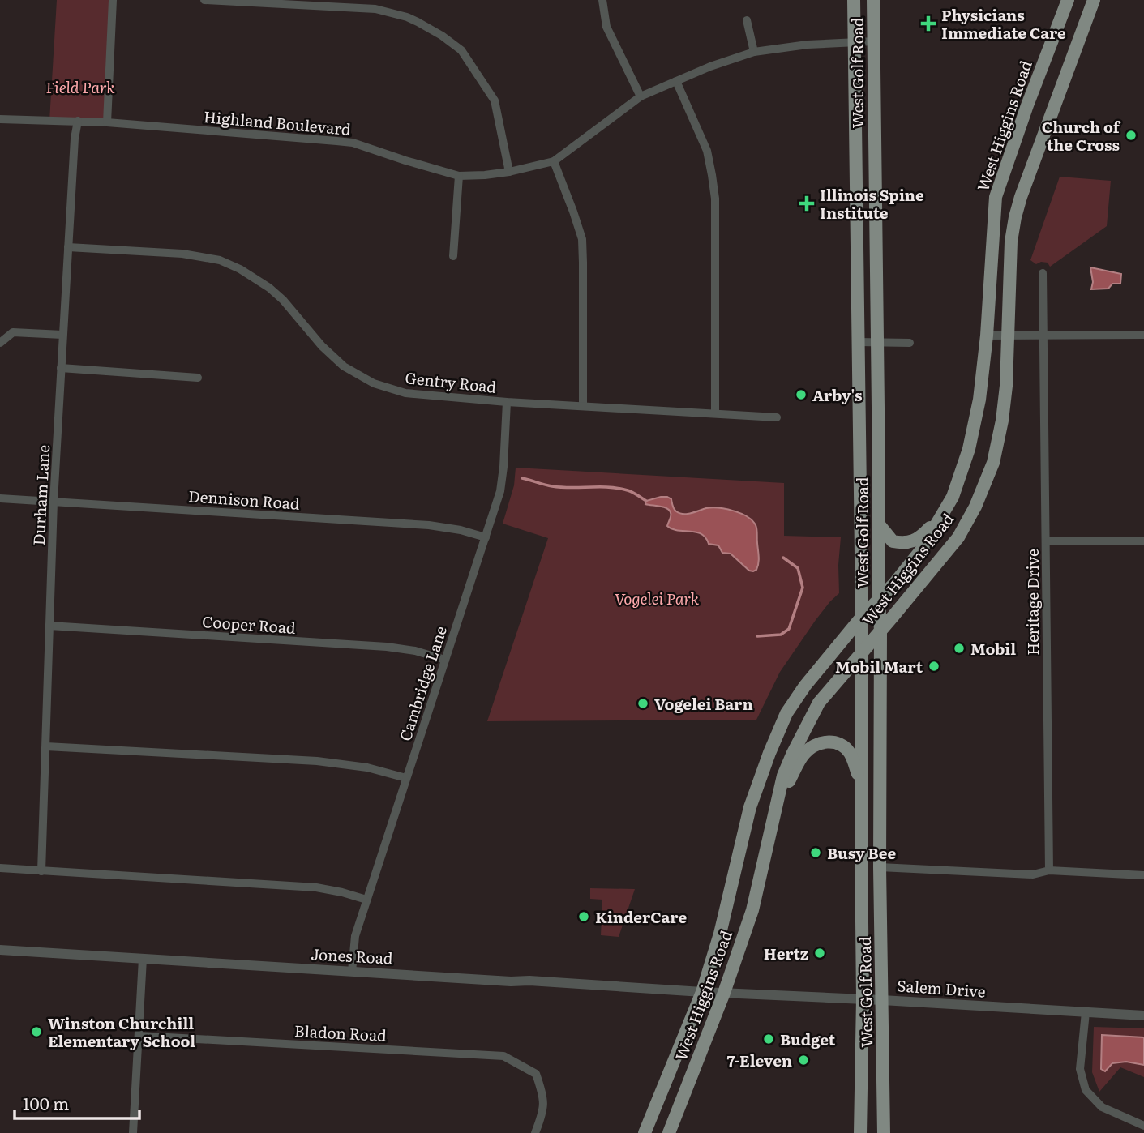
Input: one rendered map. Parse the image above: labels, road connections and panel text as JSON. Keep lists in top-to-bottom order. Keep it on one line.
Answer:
{"streets":{"main road":["West Golf Road","West Higgins Road"],"street":["Highland Boulevard","Gentry Road","Durham Lane","Dennison Road","Heritage Drive","Cooper Road","Cambridge Lane","Jones Road","Salem Drive","Bladon Road"]},"crossings":[["West Golf Road","Highland Boulevard"],["West Golf Road","West Higgins Road"],["West Golf Road","Salem Drive"],["Highland Boulevard","Durham Lane"],["West Higgins Road","Jones Road"],["West Higgins Road","Salem Drive"],["Gentry Road","Durham Lane"],["Gentry Road","Cambridge Lane"],["Durham Lane","Dennison Road"],["Durham Lane","Cooper Road"],["Dennison Road","Cambridge Lane"],["Cooper Road","Cambridge Lane"],["Cambridge Lane","Jones Road"],["Jones Road","Salem Drive"]],"parks":["Field Park","Vogelei Park"],"places":{"health":["Physicians Immediate Care","Illinois Spine Institute"],"other":["Church of the Cross","Arby's","Mobil","Mobil Mart","Vogelei Barn","Busy Bee","KinderCare","Hertz","Winston Churchill Elementary School","Budget","7-Eleven"]},"scale_bar":"100 m"}
